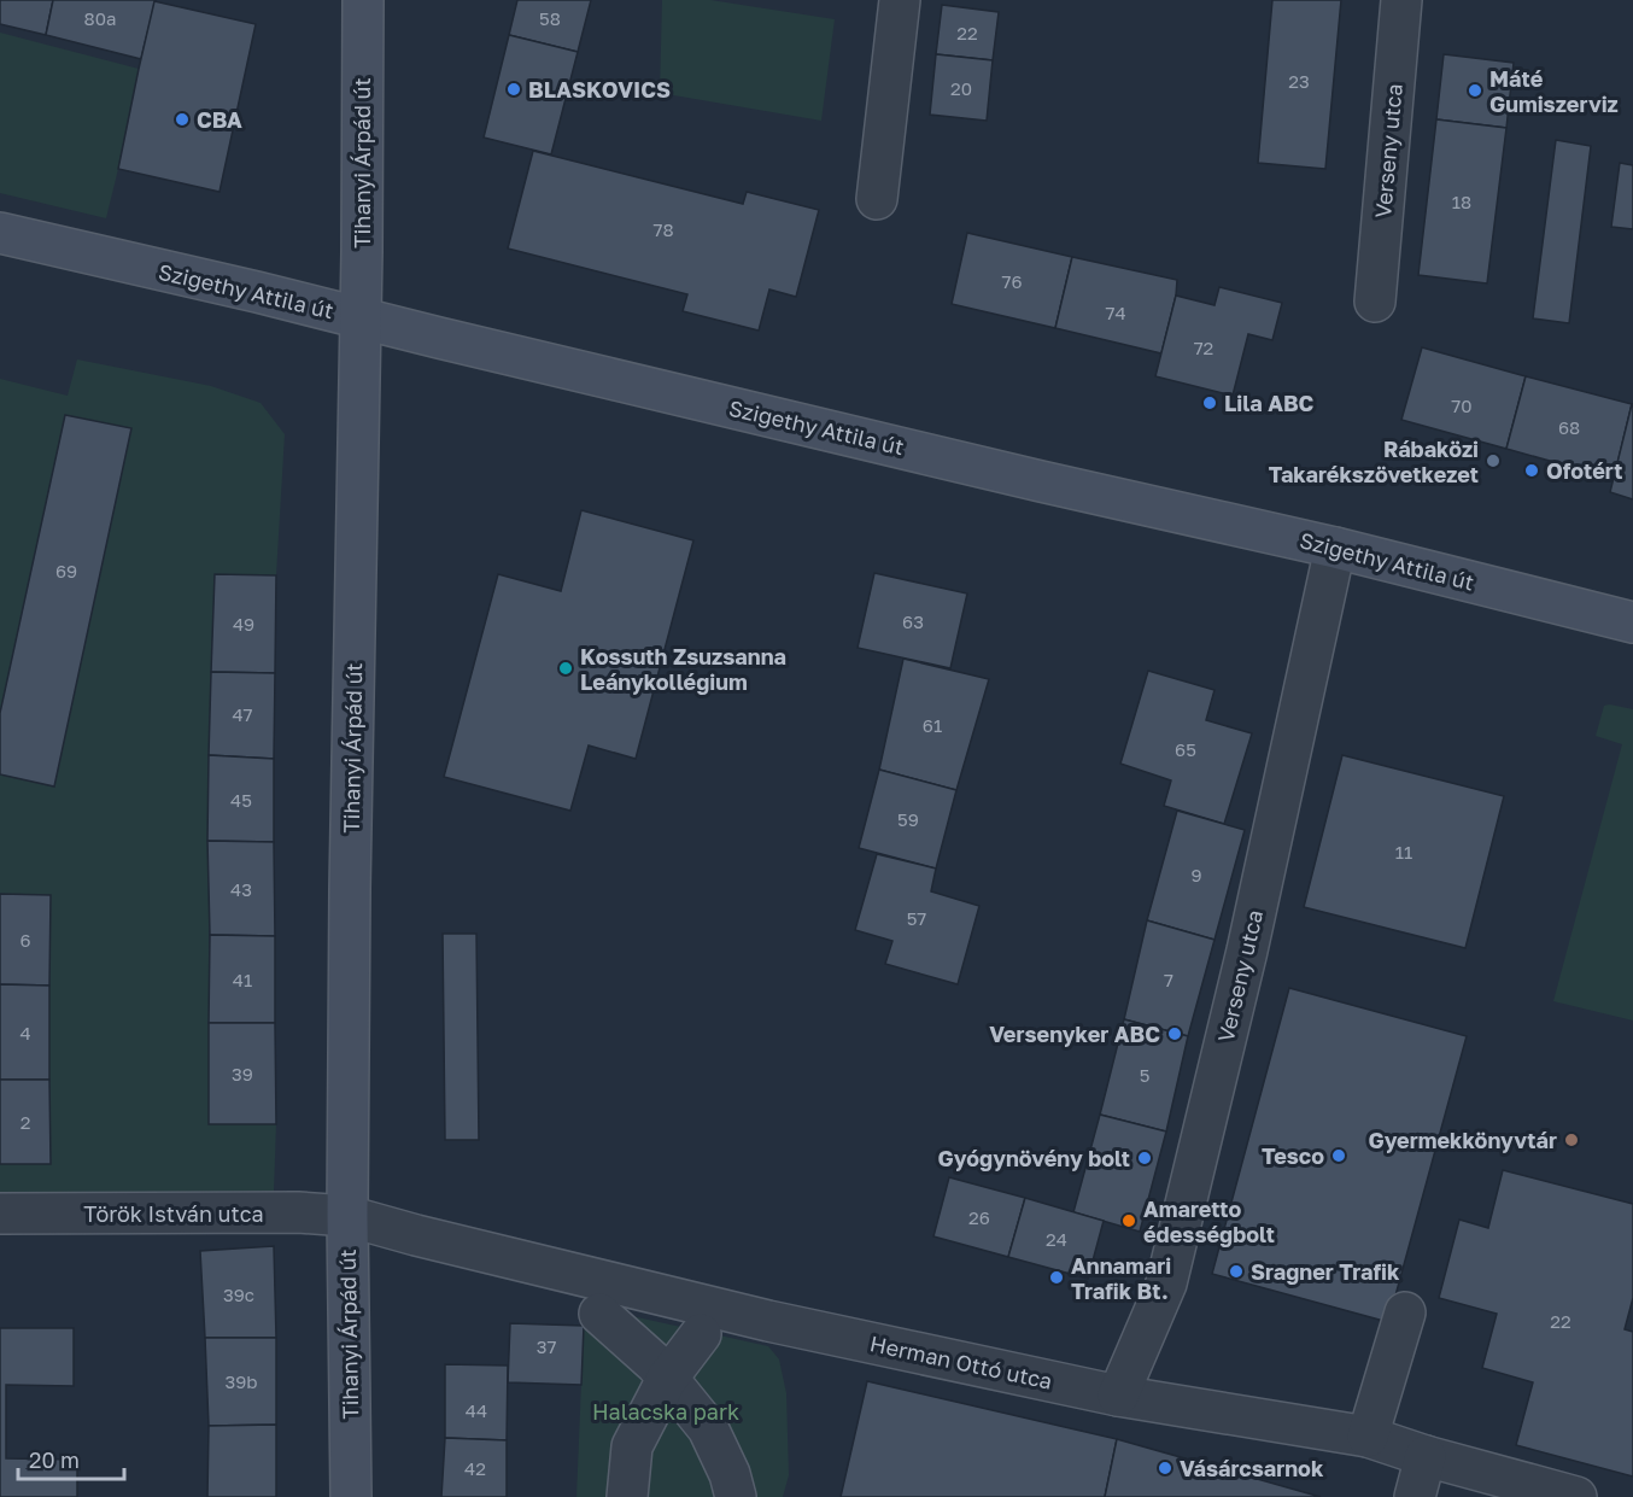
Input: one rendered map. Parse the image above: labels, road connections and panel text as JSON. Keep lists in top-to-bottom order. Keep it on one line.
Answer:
{"streets":{"street":["Verseny utca","Tihanyi Árpád út","Szigethy Attila út","Török István utca","Herman Ottó utca"]},"crossings":[["Verseny utca","Szigethy Attila út"],["Verseny utca","Herman Ottó utca"],["Tihanyi Árpád út","Szigethy Attila út"],["Tihanyi Árpád út","Török István utca"],["Tihanyi Árpád út","Herman Ottó utca"],["Török István utca","Herman Ottó utca"]],"parks":["Halacska park"],"places":["BLASKOVICS","Máté Gumiszerviz","CBA","Lila ABC","Rábaközi Takarékszövetkezet","Ofotért","Kossuth Zsuzsanna Leánykollégium","Versenyker ABC","Gyermekkönyvtár","Tesco","Gyógynövény bolt","Amaretto édességbolt","Sragner Trafik","Annamari Trafik Bt.","Vásárcsarnok"],"house_numbers":["80a","58","22","23","20","18","78","76","74","72","70","68","69","63","49","47","61","65","45","59","11","9","43","57","6","41","7","4","39","5","2","26","24","39c","22","37","39b","44","42"],"scale_bar":"20 m"}
